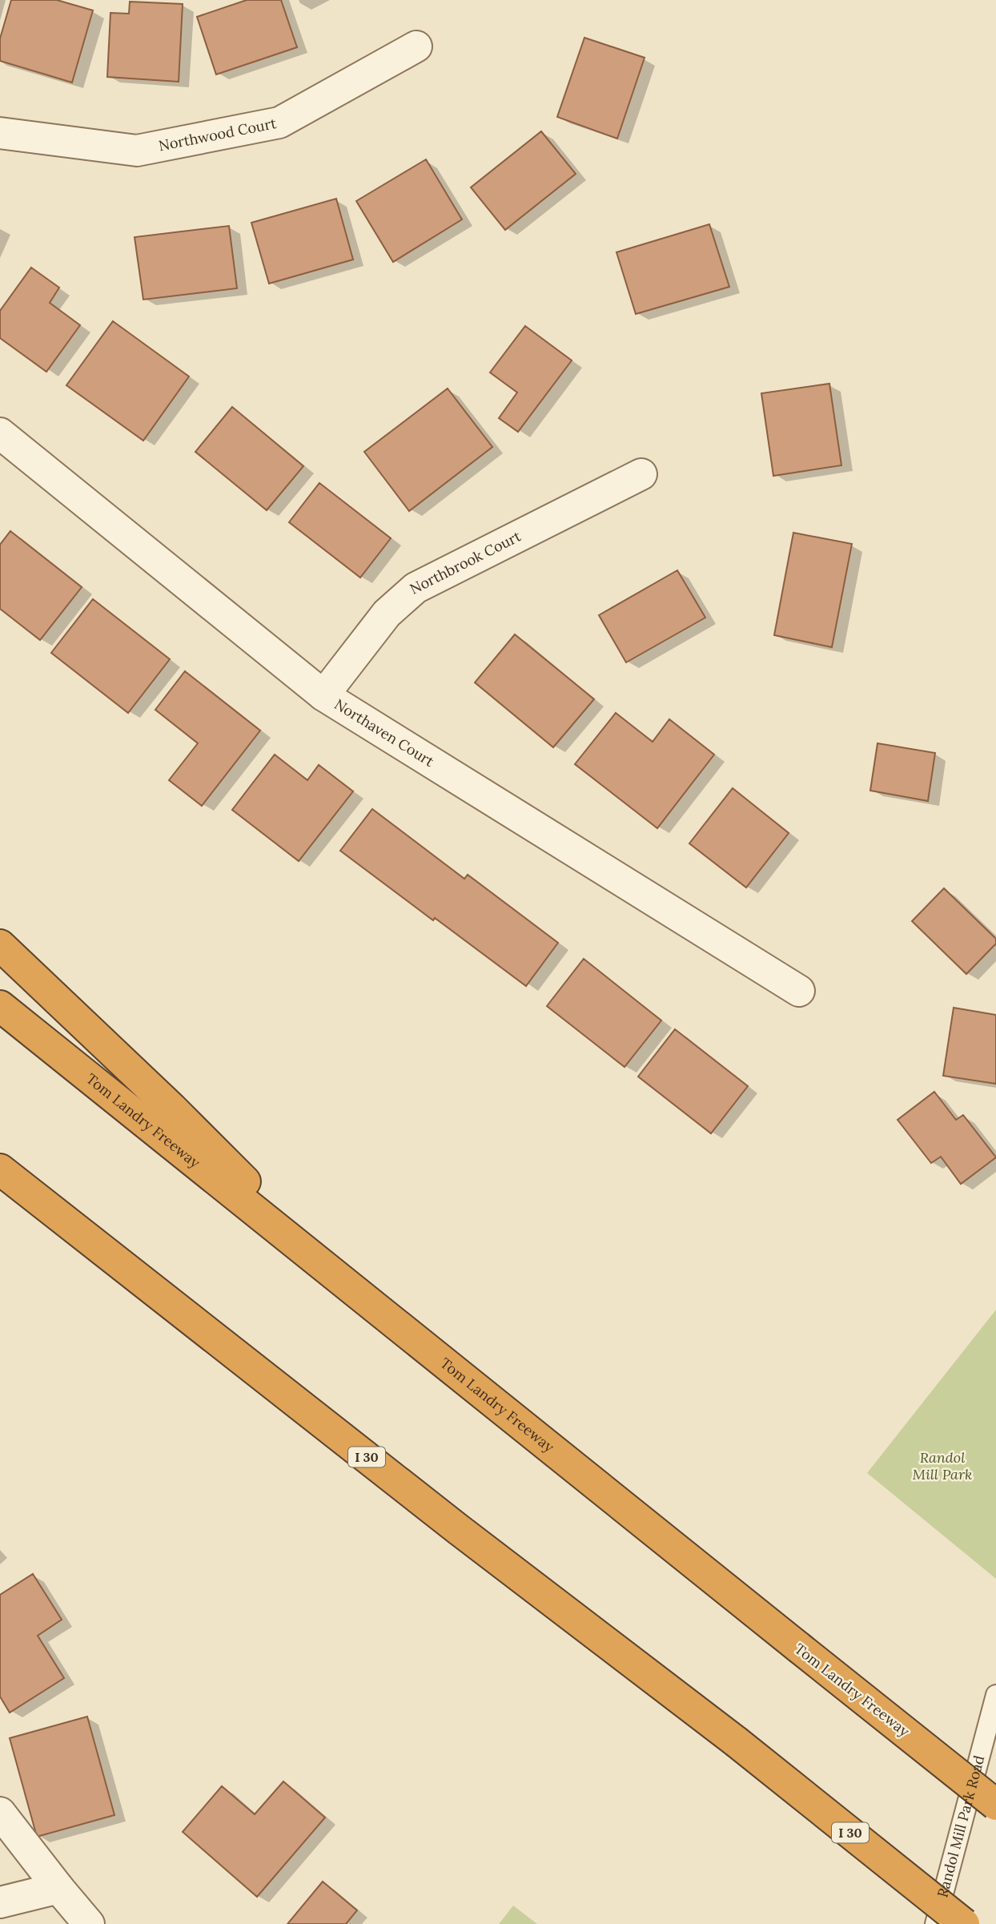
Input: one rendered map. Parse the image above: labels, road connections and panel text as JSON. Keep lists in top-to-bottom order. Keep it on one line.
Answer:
{"streets":{"highway":["Tom Landry Freeway","I 30"],"street":["Northwood Court","Northbrook Court","Northaven Court"],"lane":["Randol Mill Park Road"]},"crossings":[["Northbrook Court","Northaven Court"]],"parks":["Randol Mill Park"]}
